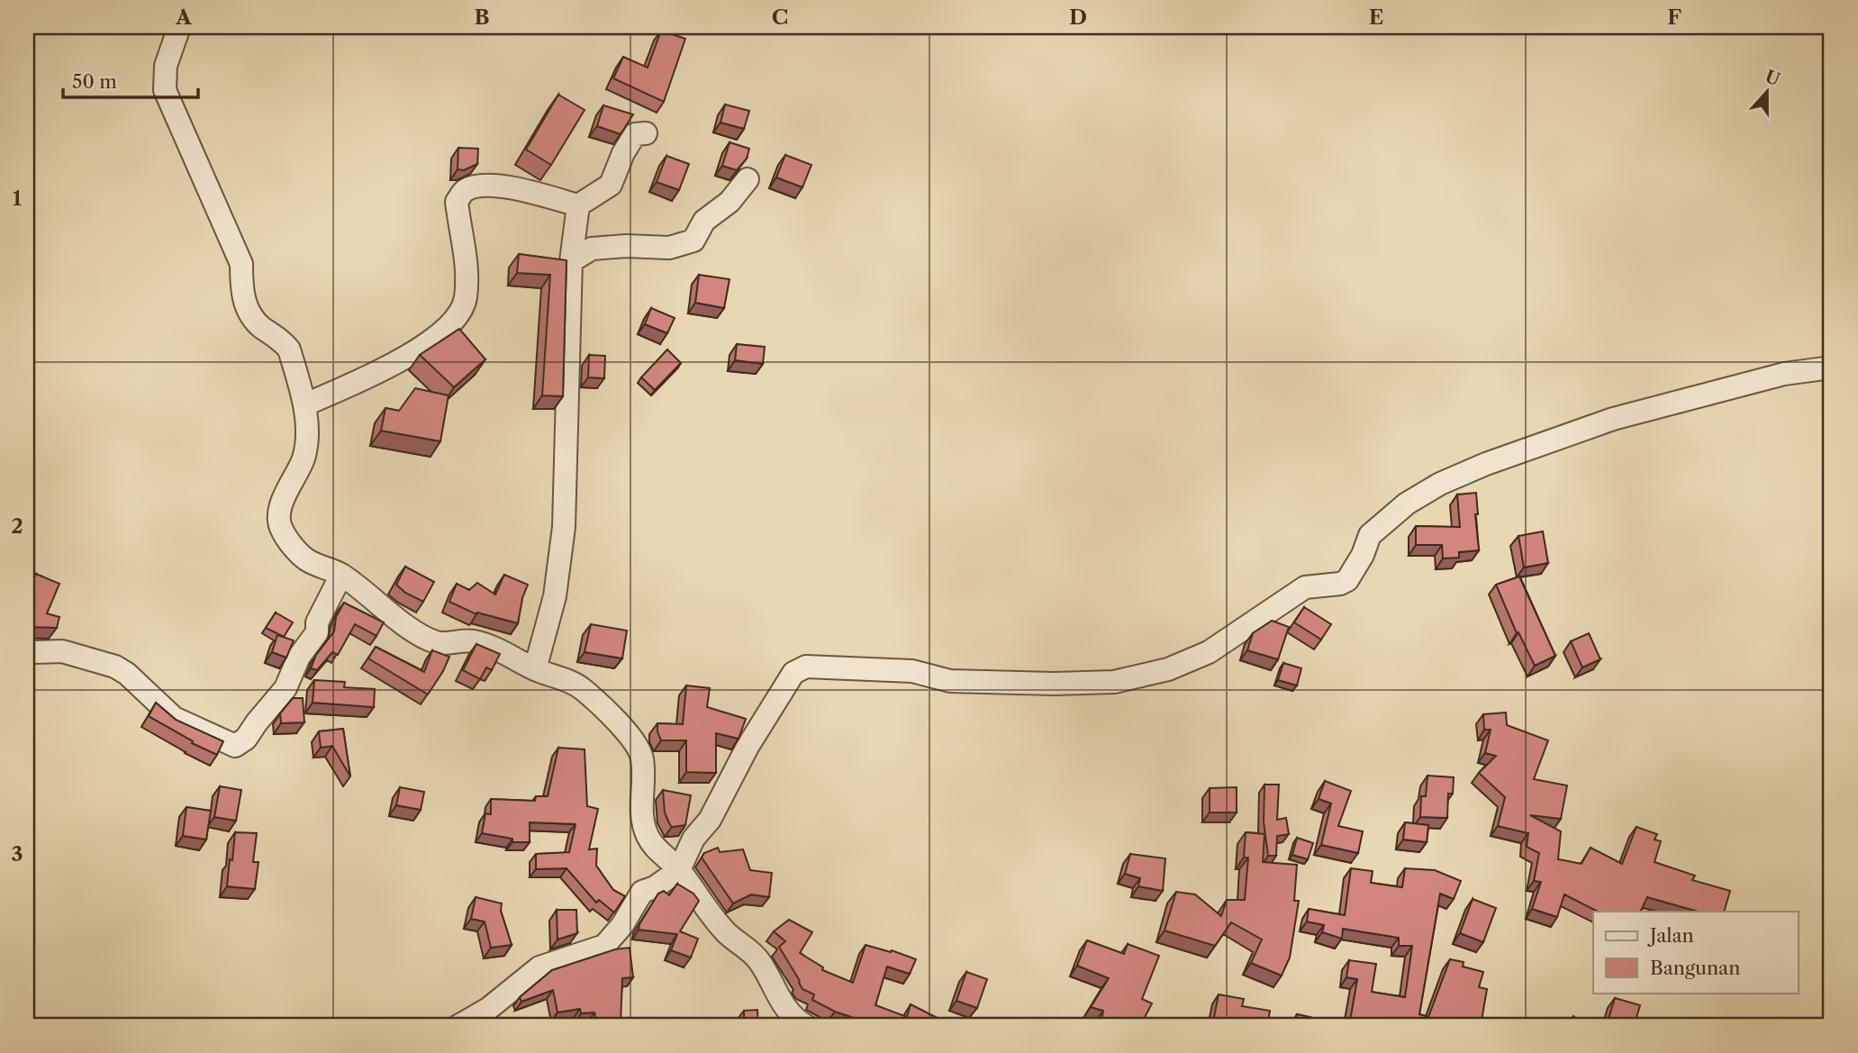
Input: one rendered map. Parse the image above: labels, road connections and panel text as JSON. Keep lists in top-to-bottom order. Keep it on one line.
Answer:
{"legend":["Jalan","Bangunan"],"scale_bar":"50 m","north":"top","grid":{"columns":["A","B","C","D","E","F"],"rows":["1","2","3"]}}
